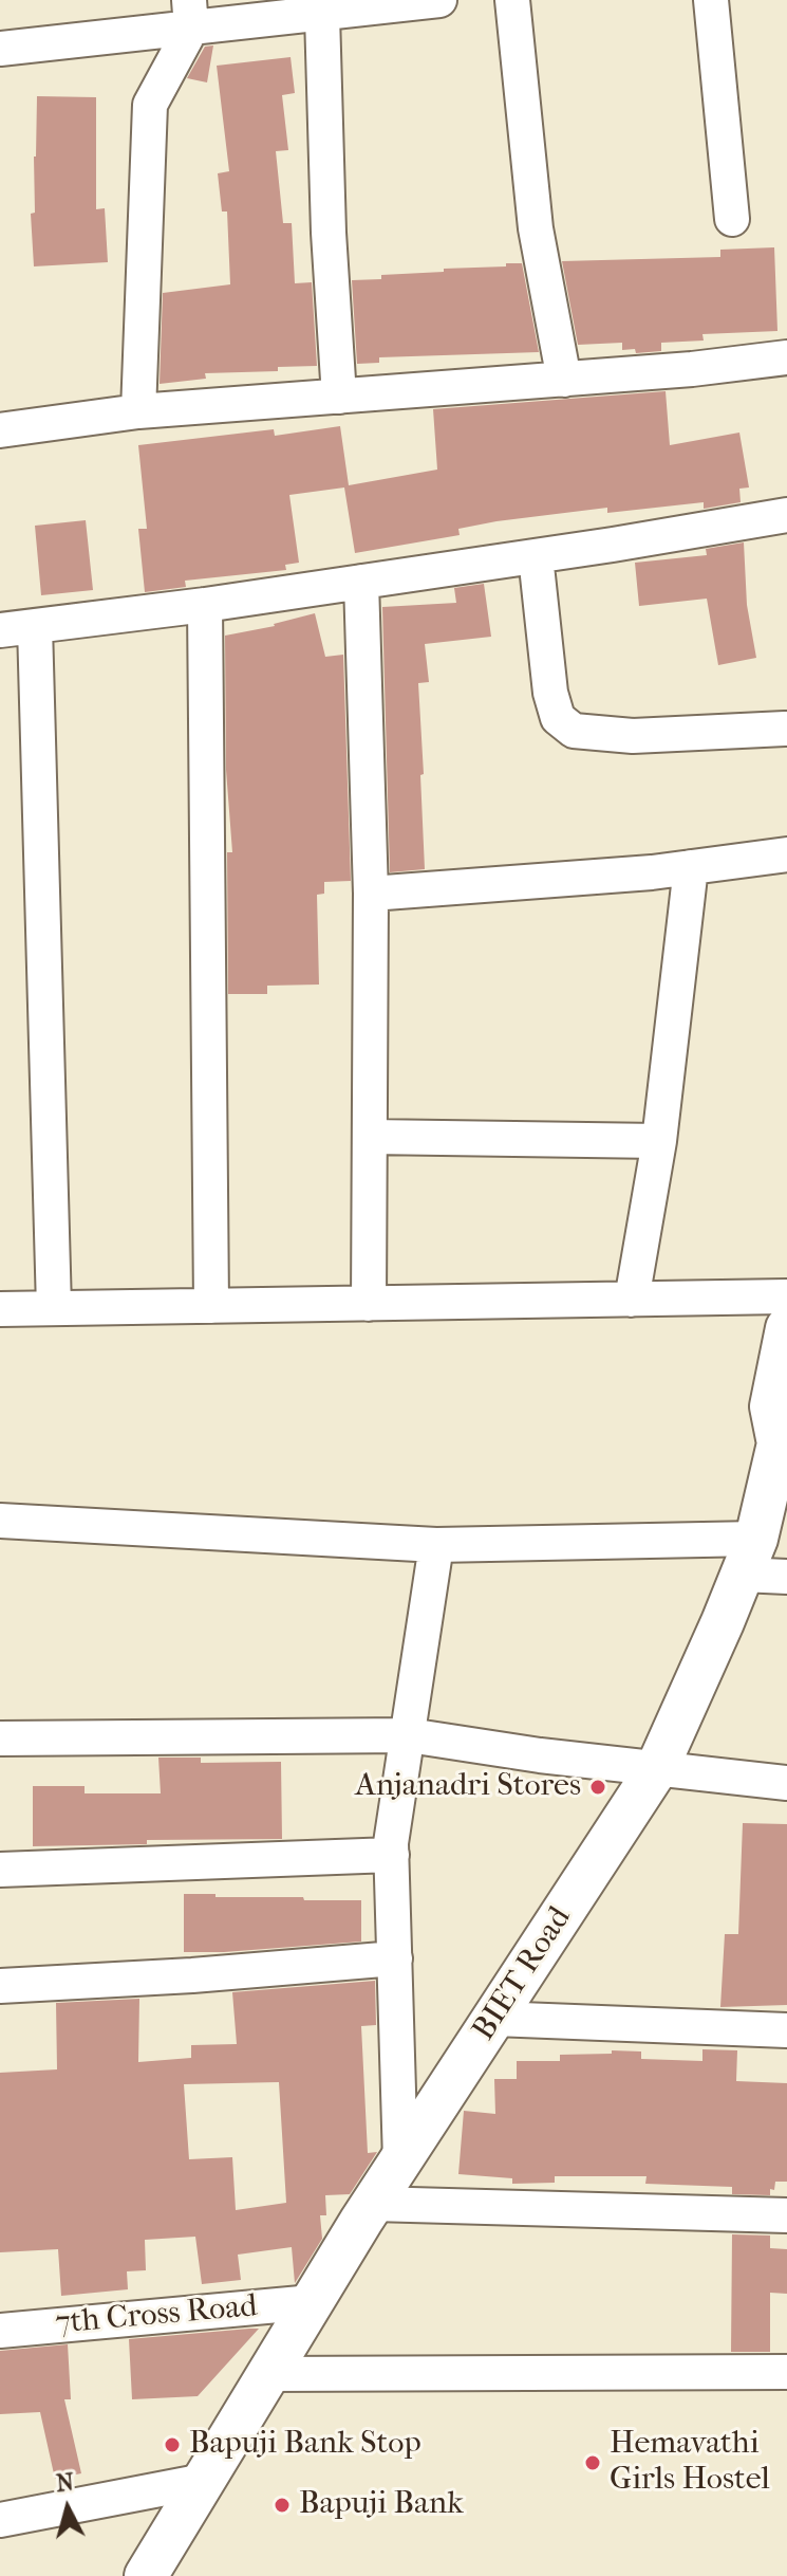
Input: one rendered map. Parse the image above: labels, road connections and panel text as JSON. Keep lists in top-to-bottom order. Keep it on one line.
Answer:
{"streets":{"street":["BIET Road","7th Cross Road"]},"crossings":[["BIET Road","7th Cross Road"]],"places":["Anjanadri Stores","Bapuji Bank Stop","Hemavathi Girls Hostel","Bapuji Bank"],"north":"top"}
